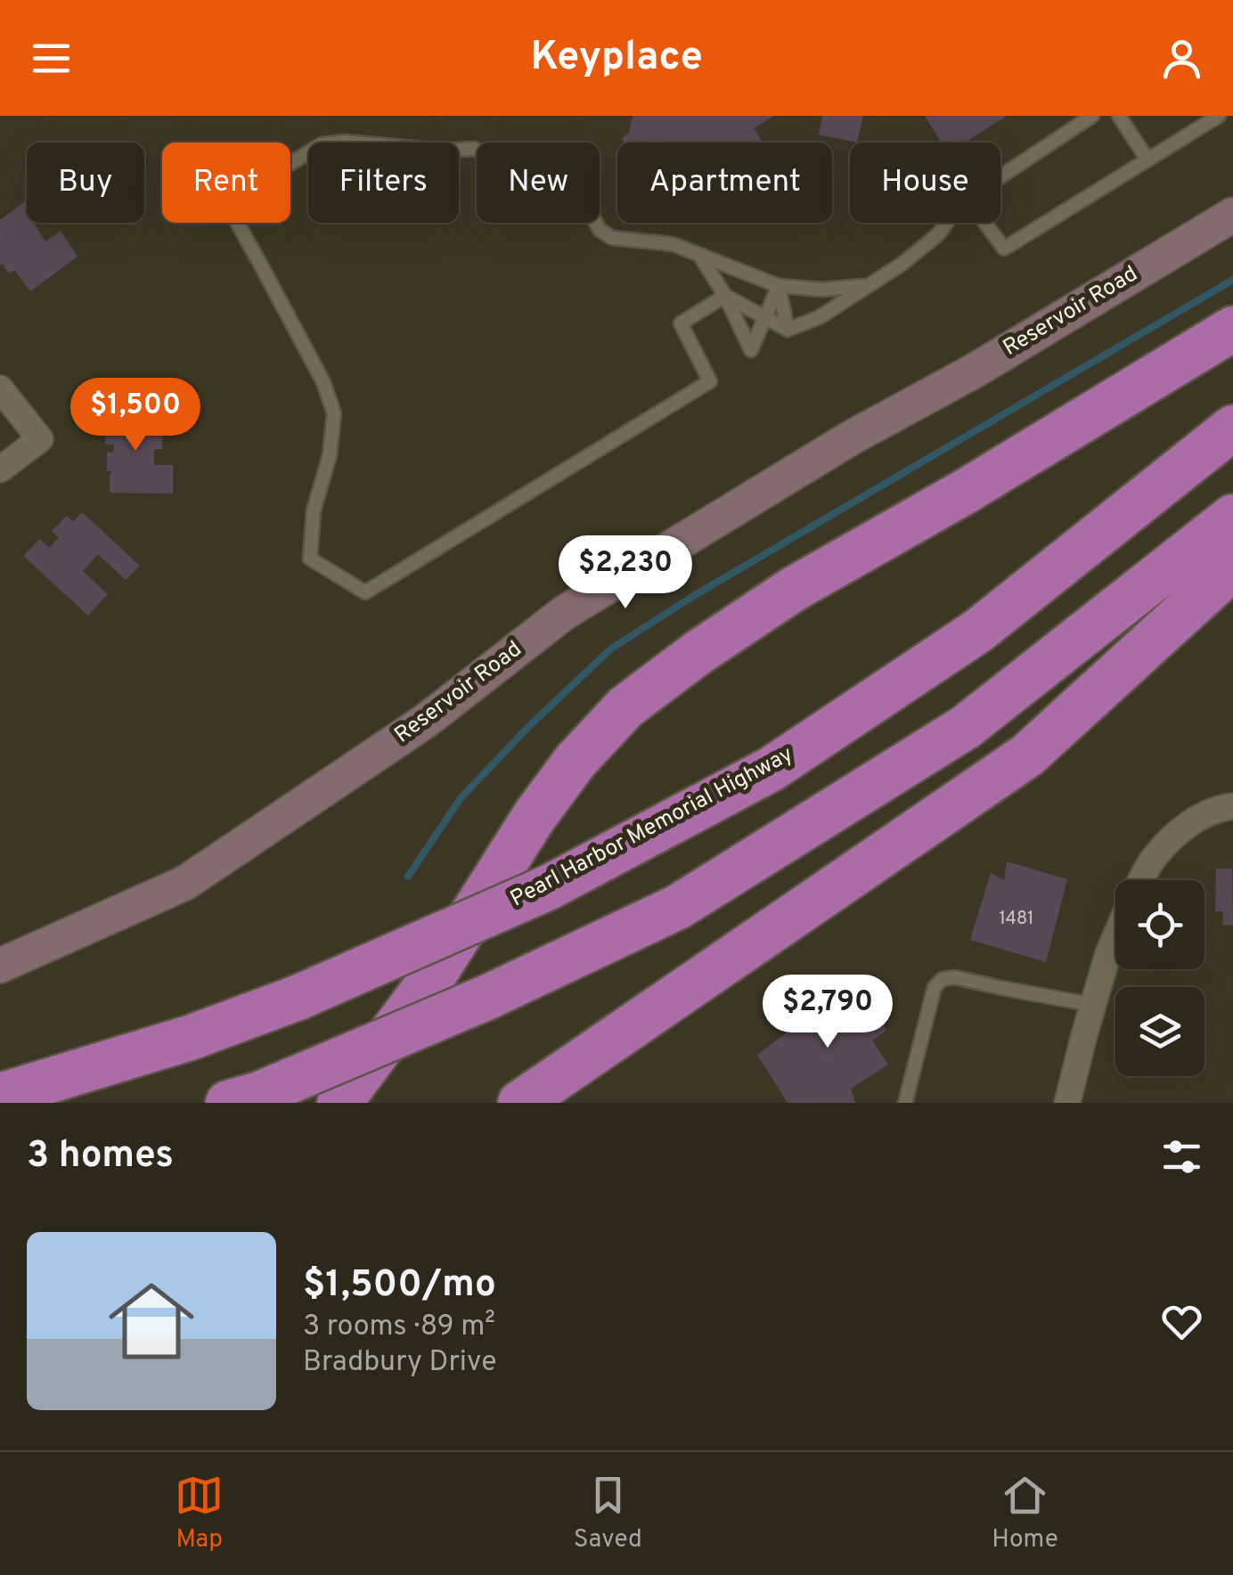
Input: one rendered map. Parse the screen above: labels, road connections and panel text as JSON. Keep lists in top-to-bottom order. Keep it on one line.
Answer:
{"streets":{"highway":["Pearl Harbor Memorial Highway"],"street":["Reservoir Road"]},"house_numbers":["1481"],"page":{"header":"Keyplace","chip":["Buy","Rent","Filters","New","Apartment","House"],"price":["$1,500","$2,230","$2,790"],"heading":"3 homes","list":[{"name":"$1,500/mo","note":"3 rooms · 89 m² · Bradbury Drive"}],"tabs":["Map","Saved","Home"]}}
